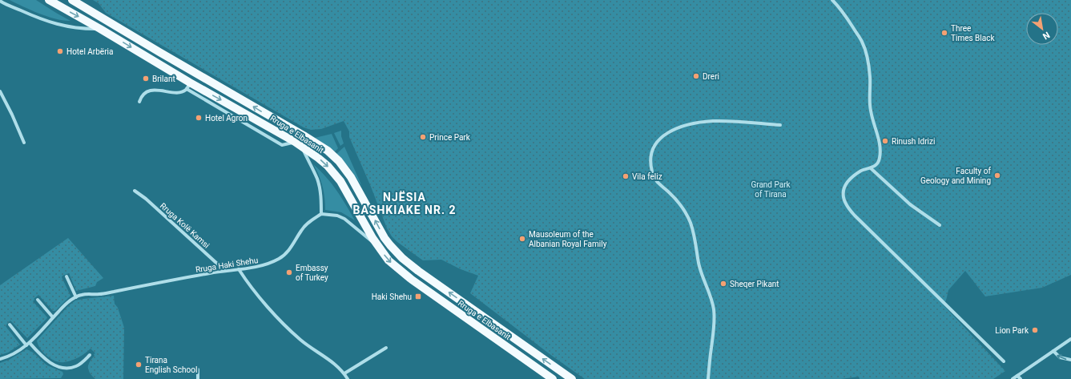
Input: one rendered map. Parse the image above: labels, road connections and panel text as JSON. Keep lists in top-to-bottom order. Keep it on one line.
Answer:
{"streets":{"main road":["Rruga e Elbasanit"],"street":["Rruga Kolë Kamsi","Rruga Haki Shehu"]},"crossings":[["Rruga Kolë Kamsi","Rruga Haki Shehu"]],"districts":["NJËSIA BASHKIAKE NR. 2"],"parks":["Grand Park of Tirana"],"places":{"other":["Three Times Black","Hotel Arbëria","Dreri","Brilant","Hotel Agron","Prince Park","Rinush Idrizi","Faculty of Geology and Mining","Vila feliz","Mausoleum of the Albanian Royal Family","Embassy of Turkey","Sheqer Pikant","Lion Park","Tirana English School"],"transit":["Haki Shehu"]},"north":"bottom right"}
